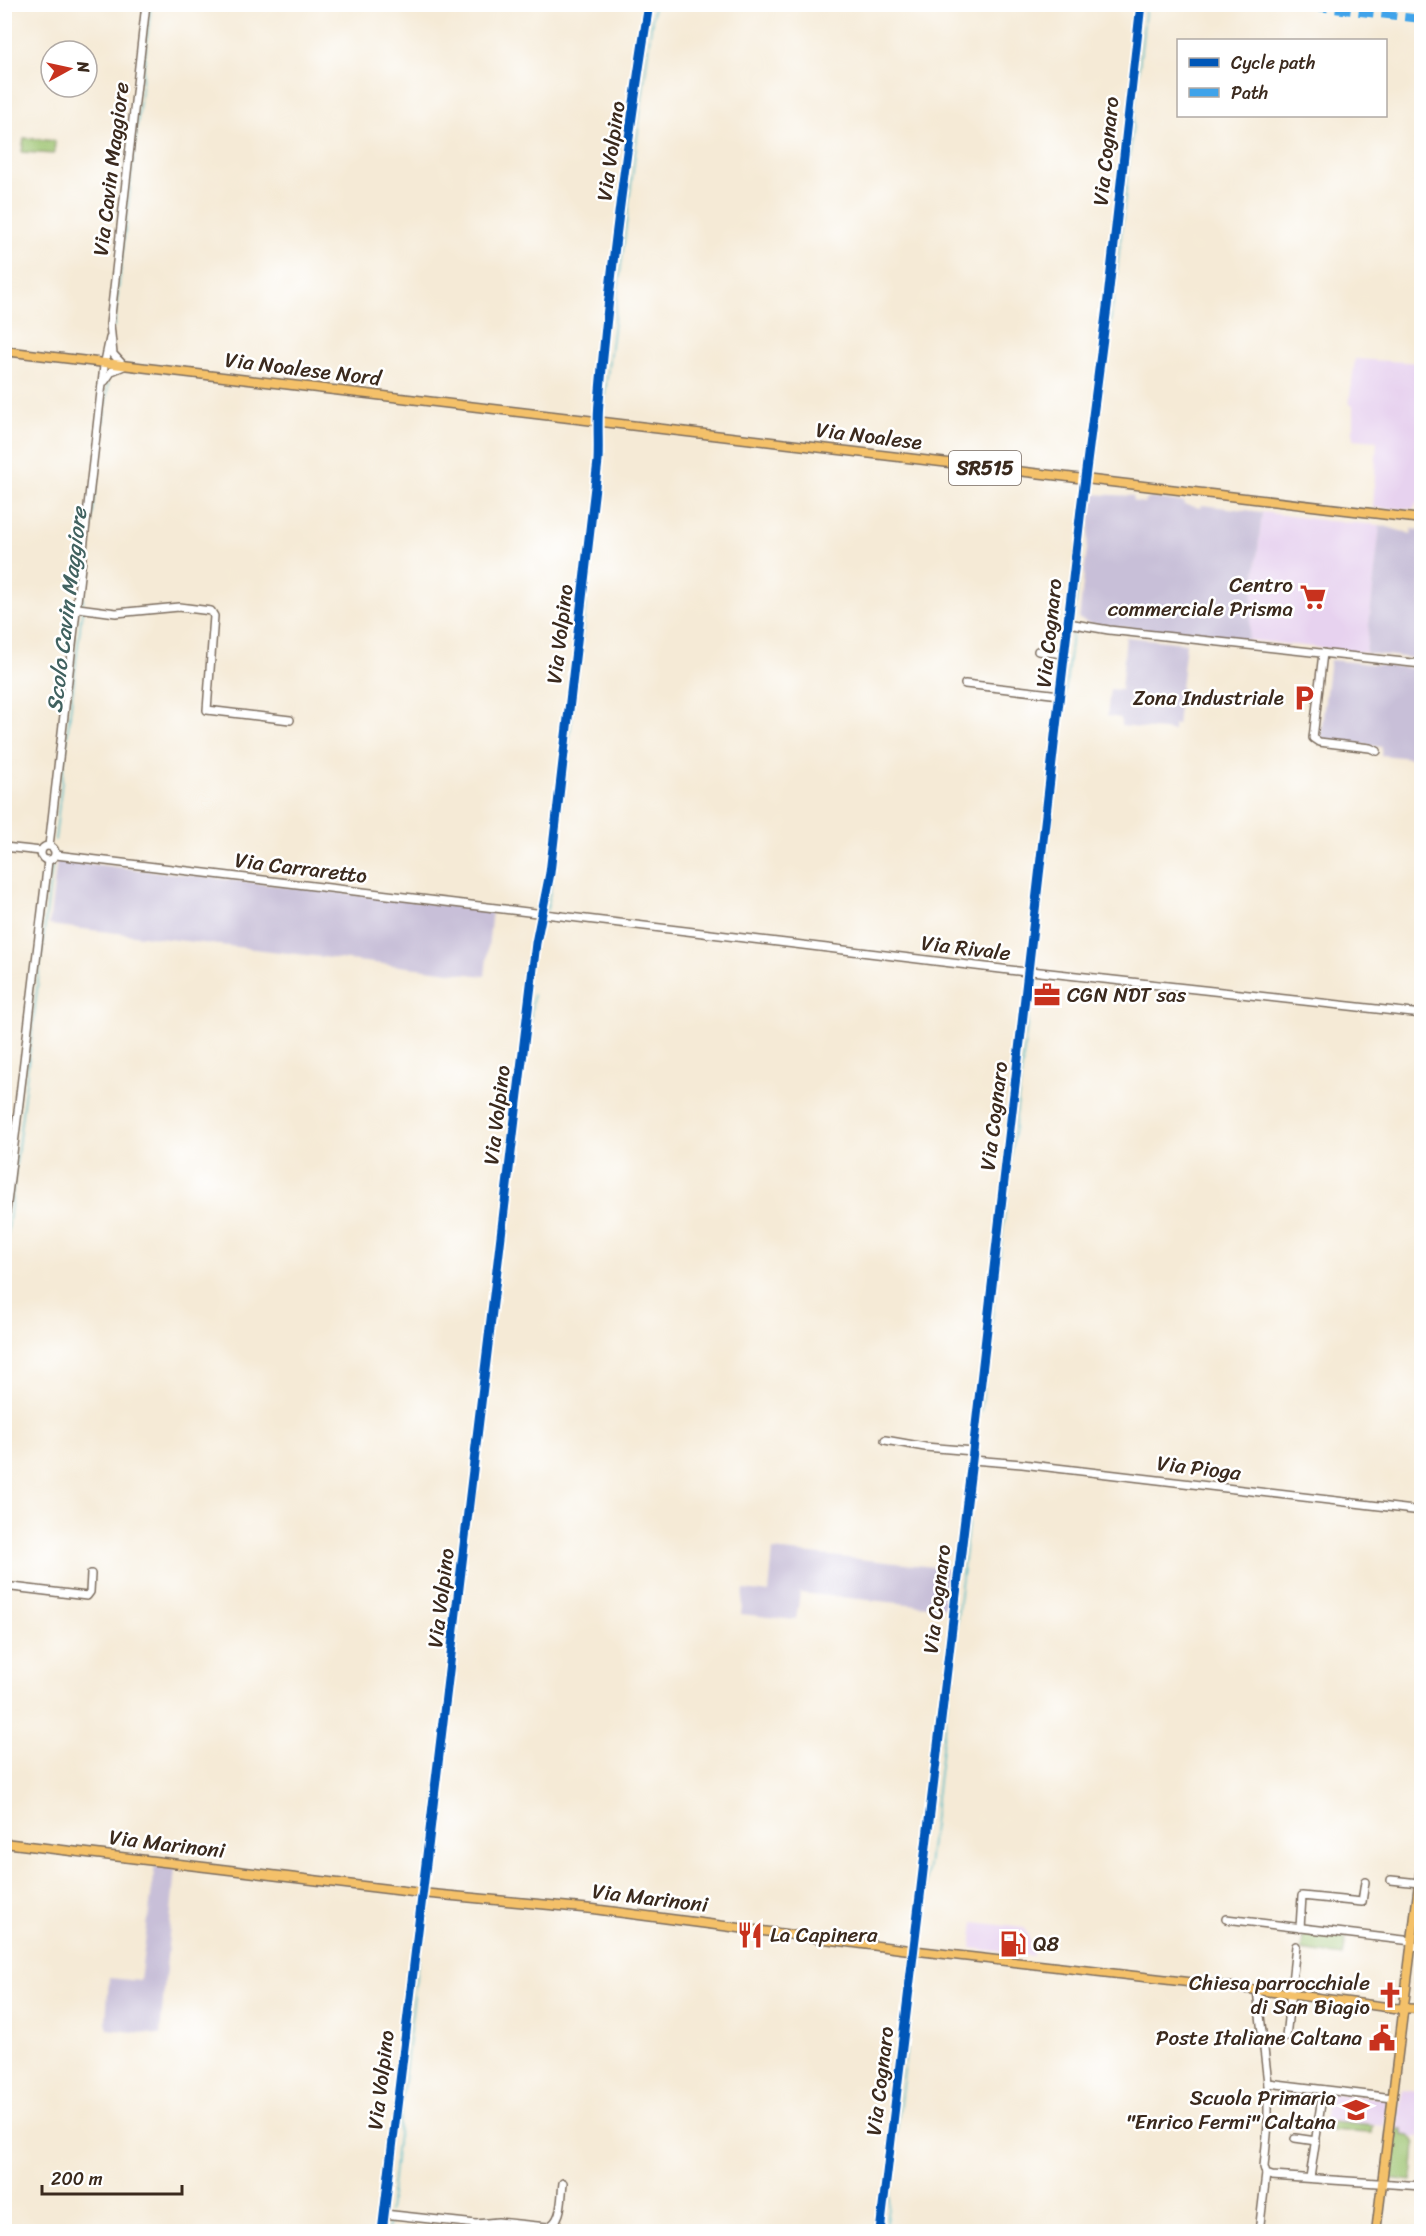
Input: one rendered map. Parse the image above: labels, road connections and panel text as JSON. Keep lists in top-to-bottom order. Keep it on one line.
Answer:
{"streets":{"main road":["Via Noalese Nord","Via Noalese","SR515","Via Marinoni"],"street":["Via Volpino","Via Cognaro","Via Cavin Maggiore","Via Carraretto","Via Rivale","Via Pioga"]},"crossings":[["Via Volpino","Via Noalese Nord"],["Via Volpino","Via Noalese"],["Via Volpino","Via Carraretto"],["Via Volpino","Via Rivale"],["Via Volpino","Via Marinoni"],["Via Cognaro","Via Noalese"],["Via Cognaro","Via Rivale"],["Via Cognaro","Via Pioga"],["Via Cognaro","Via Marinoni"],["Via Cavin Maggiore","Via Noalese Nord"],["Via Cavin Maggiore","Via Carraretto"],["Via Noalese Nord","Via Noalese"],["Via Carraretto","Via Rivale"]],"water":["Scolo Cavin Maggiore"],"places":{"supermarket":["Centro commerciale Prisma"],"parking":["Zona Industriale"],"office":["CGN NDT sas"],"restaurant":["La Capinera"],"fuel station":["Q8"],"church":["Chiesa parrocchiale di San Biagio"],"public building":["Poste Italiane Caltana"],"school or university":["Scuola Primaria \"Enrico Fermi\" Caltana"]},"legend":["Cycle path","Path"],"scale_bar":"200 m","north":"right"}
